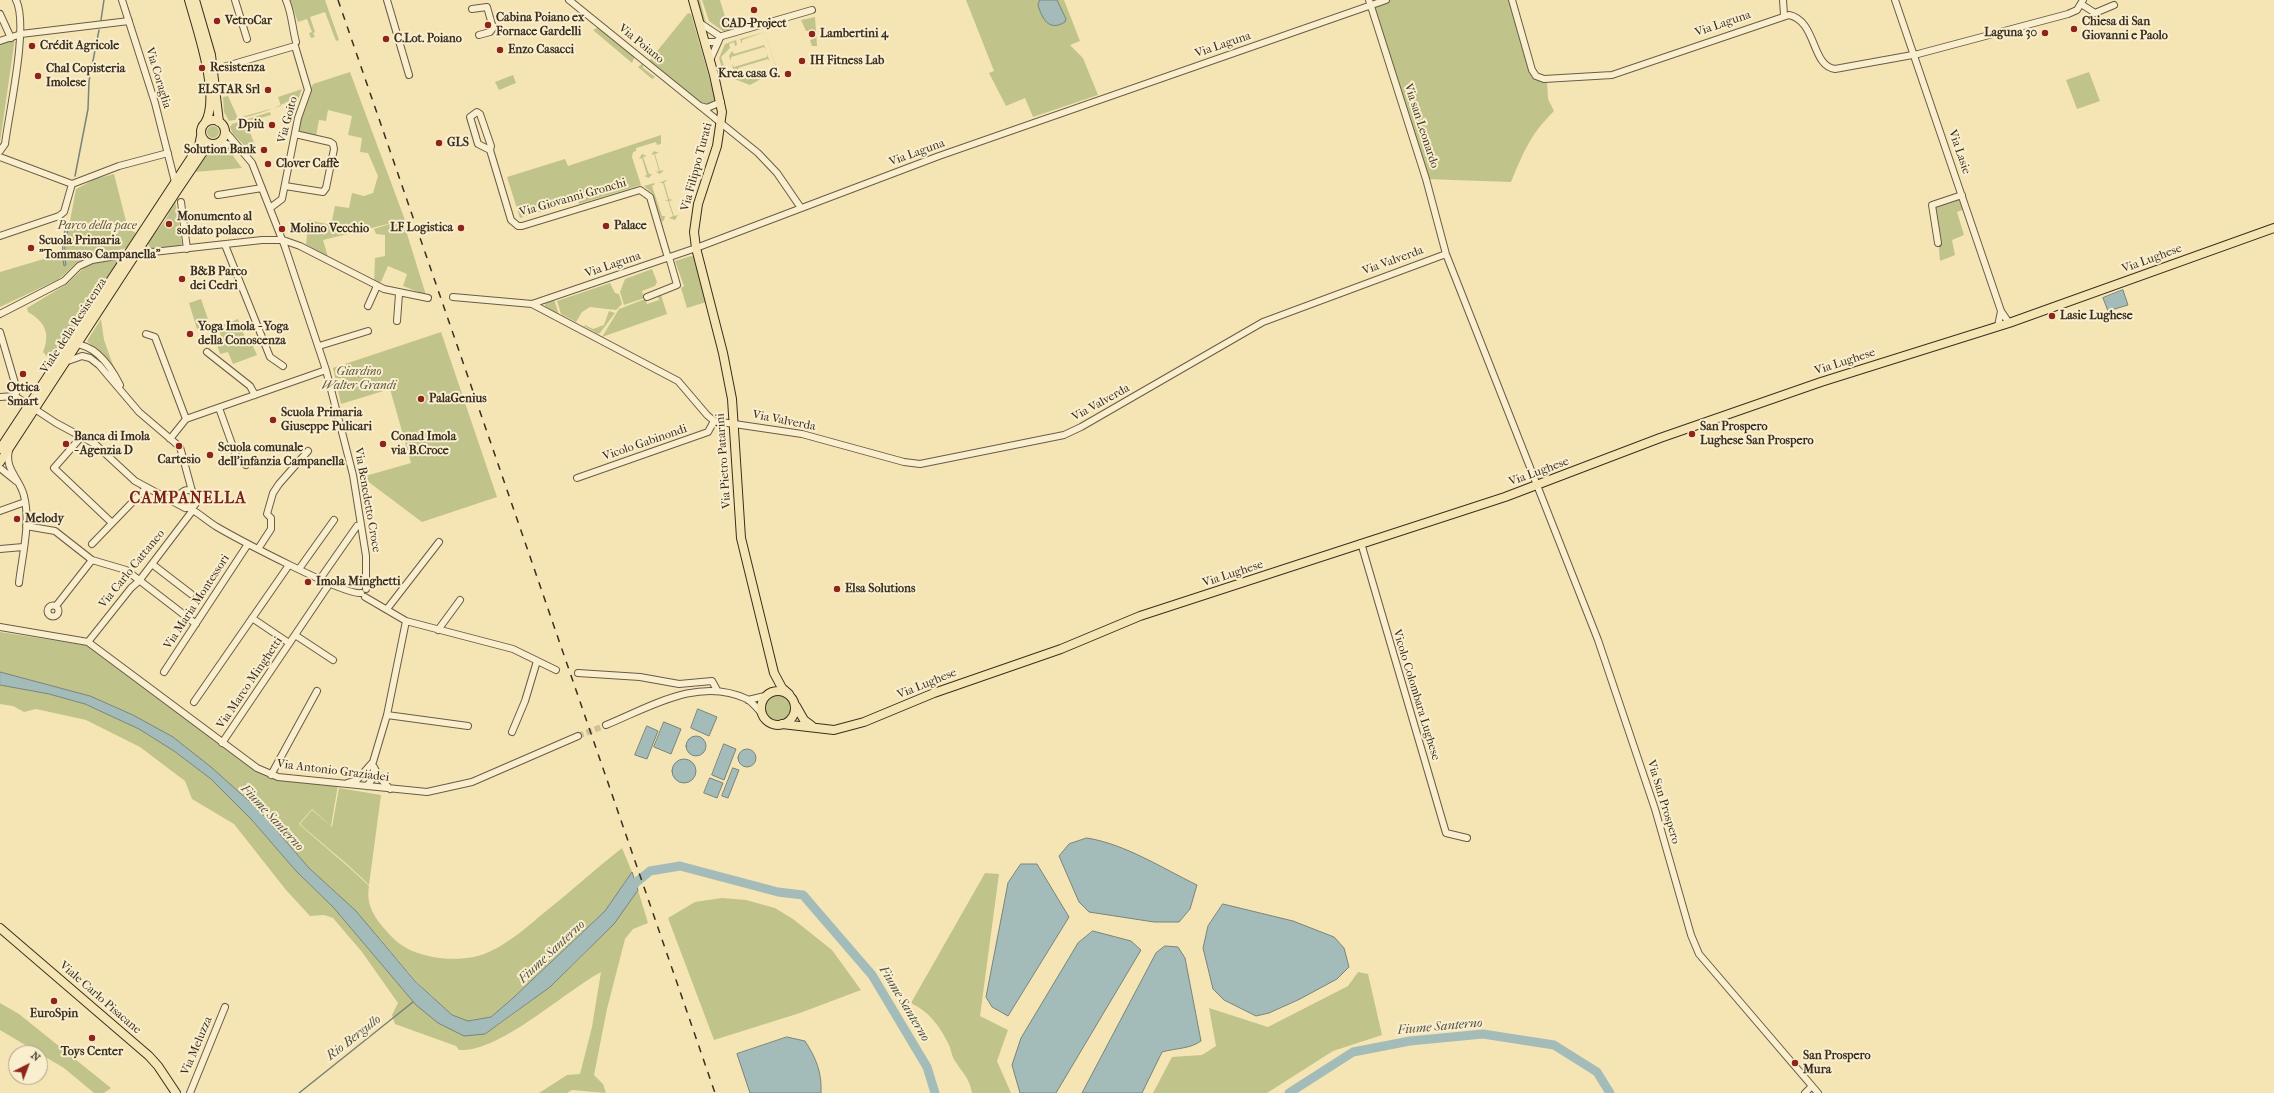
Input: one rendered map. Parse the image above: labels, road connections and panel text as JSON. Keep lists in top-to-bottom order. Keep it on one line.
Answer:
{"streets":{"main road":["Via Filippo Turati","Via Lughese","Viale della Resistenza","Via Pietro Patarini","Viale Carlo Pisacane"],"street":["Via Laguna","Via Poiano","Via Coraglia","Via Goito","Via san Leonardo","Via Lasie","Via Giovanni Gronchi","Via Valverda","Vicolo Gabinondi","Via Benedetto Croce","Via Carlo Cattaneo","Via Maria Montessori","Via Marco Minghetti","Vicolo Colombara Lughese","Via Antonio Graziadei","Via San Prospero","Via Meluzza"]},"crossings":[["Via Laguna","Via Poiano"],["Via Laguna","Via san Leonardo"],["Via Laguna","Via Filippo Turati"],["Via Laguna","Via Giovanni Gronchi"],["Via Laguna","Via Pietro Patarini"],["Via Poiano","Via Filippo Turati"],["Via Coraglia","Viale della Resistenza"],["Via Goito","Via Benedetto Croce"],["Via san Leonardo","Via Valverda"],["Via Lasie","Via Lughese"],["Via Filippo Turati","Via Pietro Patarini"],["Via Lughese","Via Pietro Patarini"],["Via Lughese","Vicolo Colombara Lughese"],["Via Lughese","Via San Prospero"],["Via Valverda","Vicolo Gabinondi"],["Via Valverda","Via Pietro Patarini"],["Viale della Resistenza","Via Benedetto Croce"],["Via Carlo Cattaneo","Via Antonio Graziadei"],["Via Marco Minghetti","Via Antonio Graziadei"]],"districts":["CAMPANELLA"],"water":["Fiume Santerno","Rio Bergullo"],"parks":["Parco della pace","Giardino Walter Grandi"],"places":["CAD-Project","VetroCar","Cabina Poiano ex Fornace Gardelli","Chiesa di San Giovanni e Paolo","Laguna 30","Lambertini 4","C.Lot. Poiano","Crédit Agricole","Enzo Casacci","IH Fitness Lab","Resistenza","Krea casa G.","Chal Copisteria Imolese","ELSTAR Srl","Dpiù","GLS","Solution Bank","Clover Caffè","Monumento al soldato polacco","Palace","LF Logistica","Molino Vecchio","Scuola Primaria \"Tommaso Campanella\"","B&B Parco dei Cedri","Lasie Lughese","Yoga Imola - Yoga della Conoscenza","Ottica Smart","PalaGenius","Scuola Primaria Giuseppe Pulicari","San Prospero Lughese San Prospero","Banca di Imola - Agenzia D","Conad Imola via B.Croce","Cartesio","Scuola comunale dell'infanzia Campanella","Melody","Imola Minghetti","Elsa Solutions","EuroSpin","Toys Center","San Prospero Mura"],"north":"top right"}
